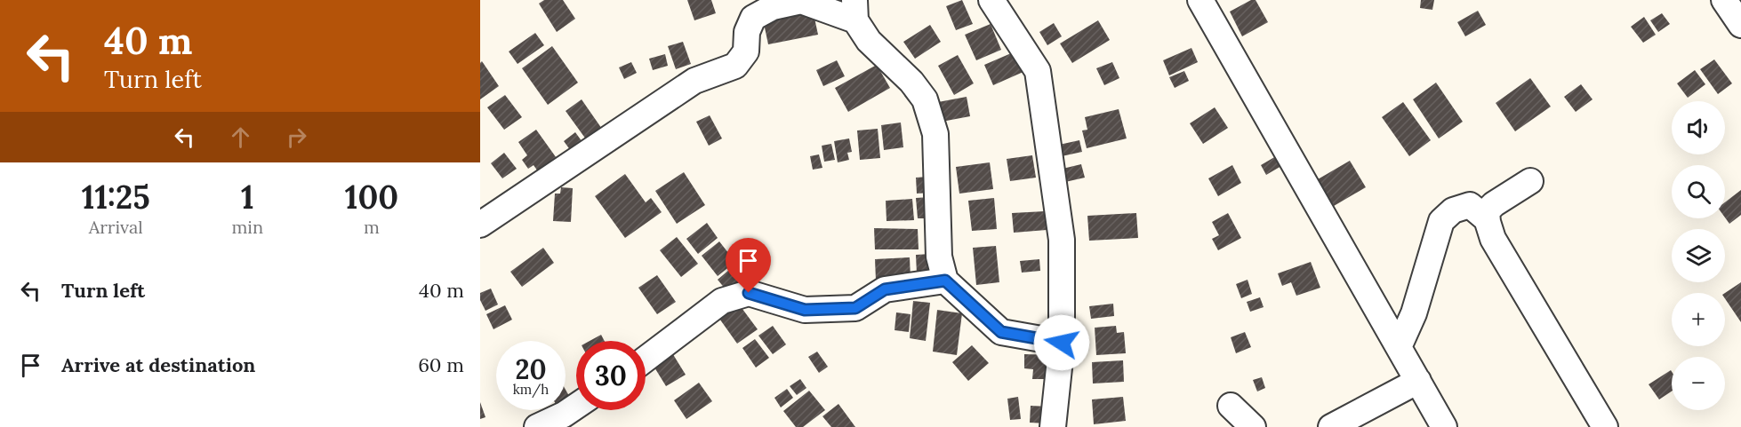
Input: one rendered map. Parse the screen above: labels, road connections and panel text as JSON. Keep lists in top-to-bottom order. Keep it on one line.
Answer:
{"page":{"turn":["40 m","Turn left"],"map_buttons":["+","−"],"eta":["11:25","Arrival","1","min","100","m"],"list":[{"name":"Turn left","value":"40 m"},{"name":"Arrive at destination","value":"60 m"}],"speed":"20 km/h","limit":"30"}}
